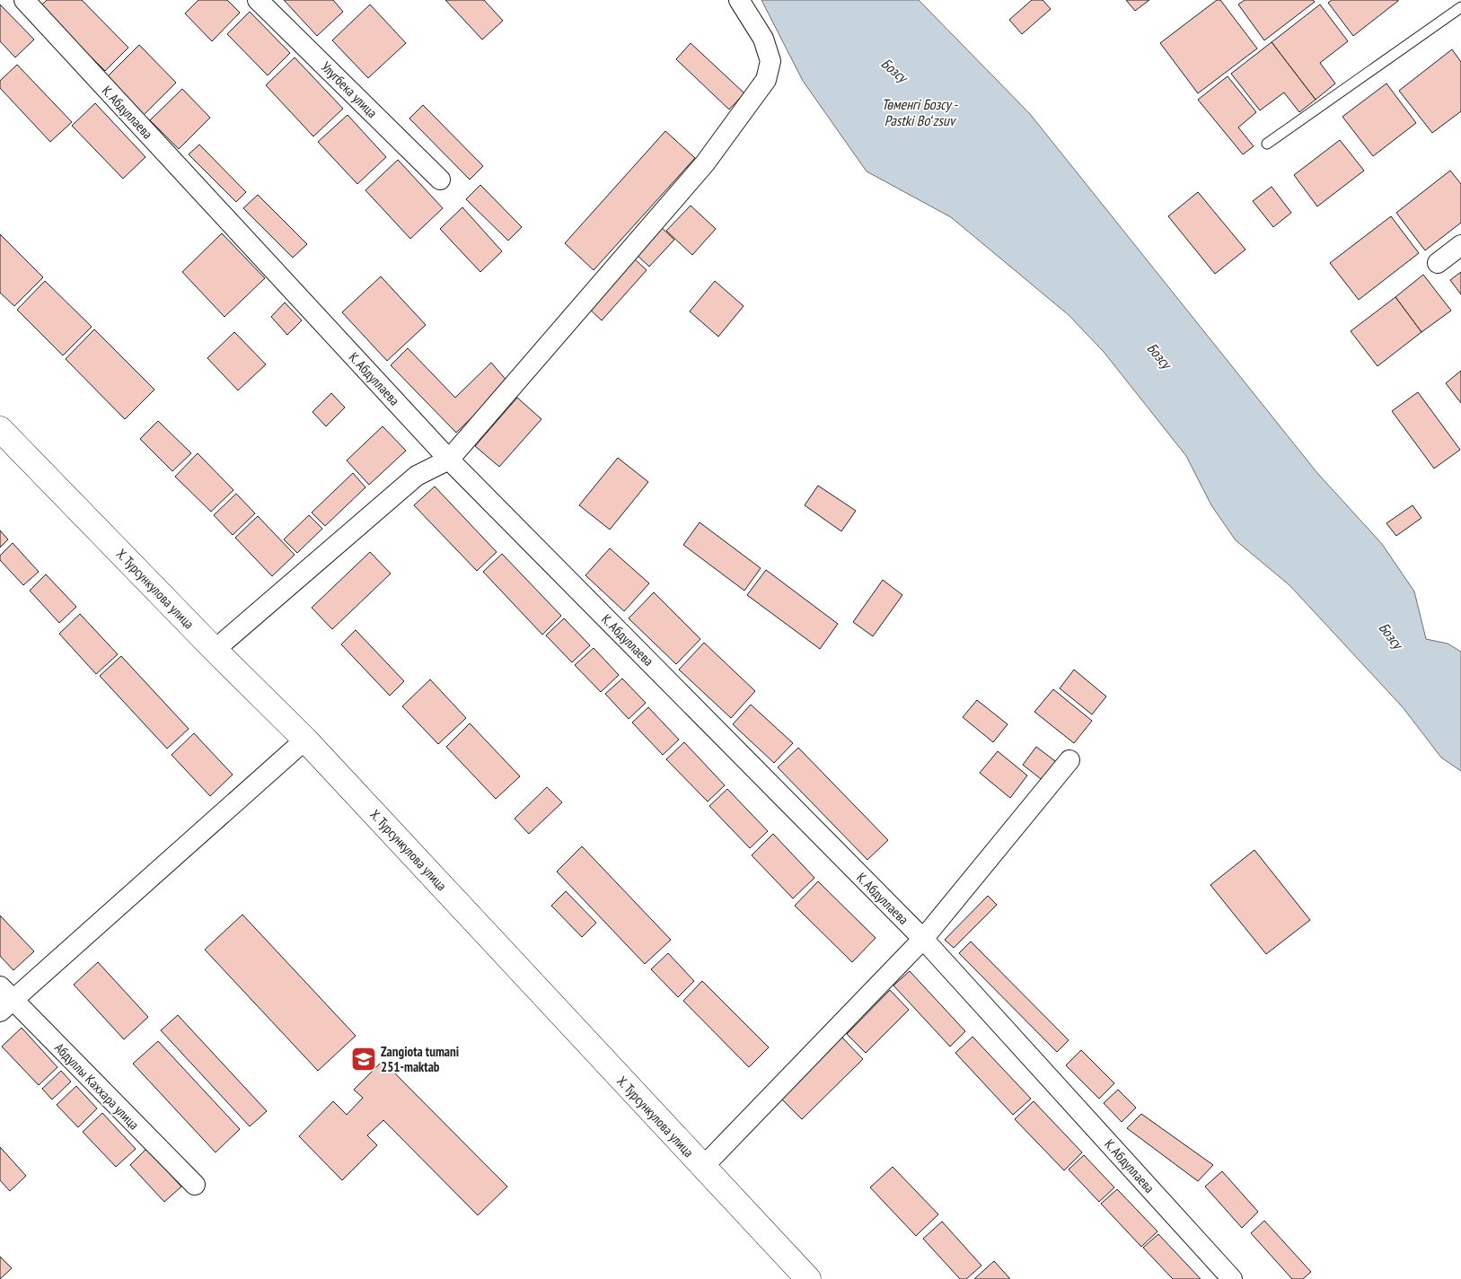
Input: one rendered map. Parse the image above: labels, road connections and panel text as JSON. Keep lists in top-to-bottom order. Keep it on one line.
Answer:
{"streets":{"street":["Улугбека улица","К. Абдуллаева","Х. Турсункулова улица","Абдуллы Каххара улица"]},"water":["Бозсу","Төменгі Бозсу - Pastki Boʻzsuv"],"places":{"school or university":["Zangiota tumani 251-maktab"]}}
